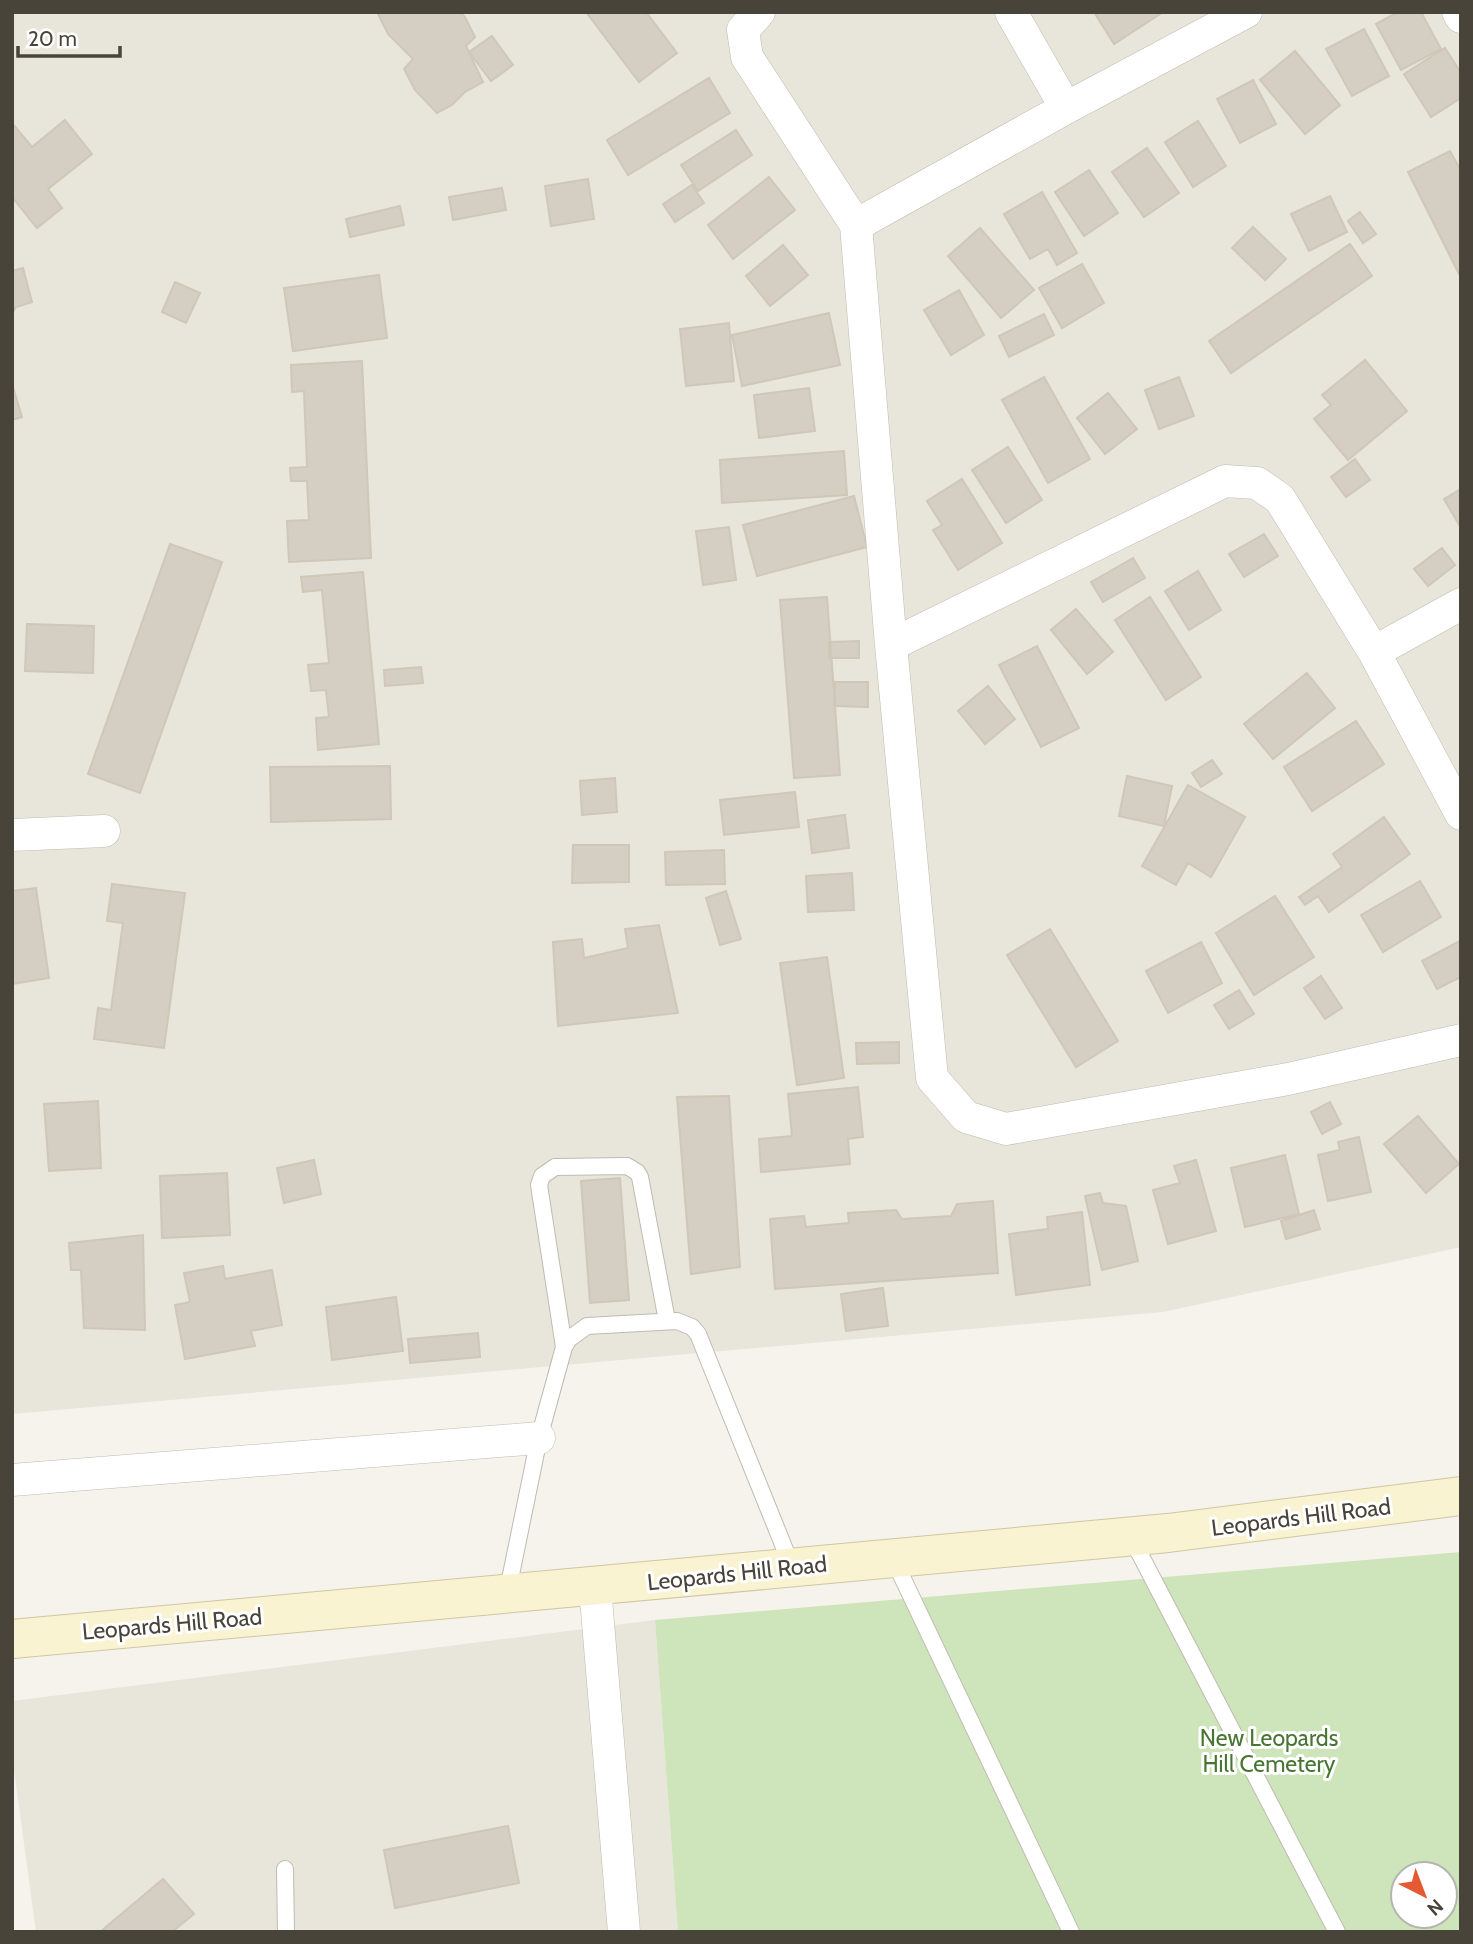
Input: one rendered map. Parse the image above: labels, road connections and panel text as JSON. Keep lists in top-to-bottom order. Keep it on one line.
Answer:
{"streets":{"main road":["Leopards Hill Road"]},"parks":["New Leopards Hill Cemetery"],"scale_bar":"20 m","north":"bottom right"}
